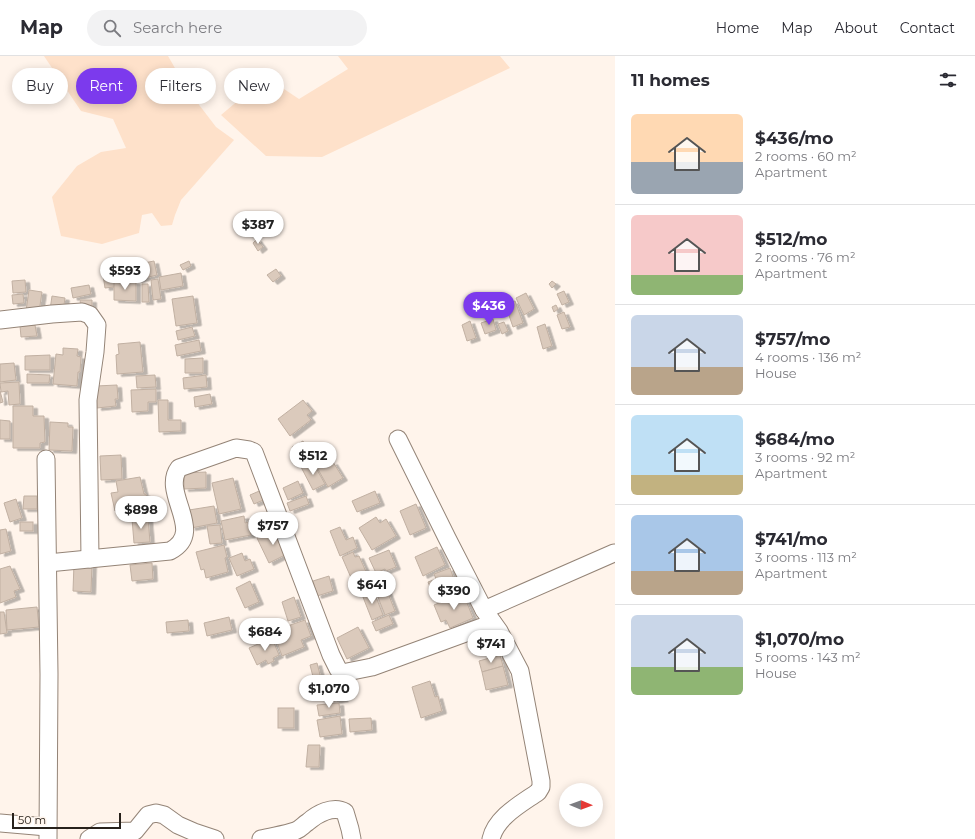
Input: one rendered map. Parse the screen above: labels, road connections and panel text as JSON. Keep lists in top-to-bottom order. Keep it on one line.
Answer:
{"scale_bar":"50 m","north":"right","page":{"header":"Map","search":"Search here","nav":["Home","Map","About","Contact"],"heading":"11 homes","chip":["Buy","Rent","Filters","New"],"list":[{"name":"$436/mo","note":"2 rooms · 60 m² · Apartment"},{"name":"$512/mo","note":"2 rooms · 76 m² · Apartment"},{"name":"$757/mo","note":"4 rooms · 136 m² · House"},{"name":"$684/mo","note":"3 rooms · 92 m² · Apartment"},{"name":"$741/mo","note":"3 rooms · 113 m² · Apartment"},{"name":"$1,070/mo","note":"5 rooms · 143 m² · House"}],"price":["$387","$593","$436","$512","$898","$757","$641","$390","$684","$741","$1,070"],"scale":"50 m"}}
